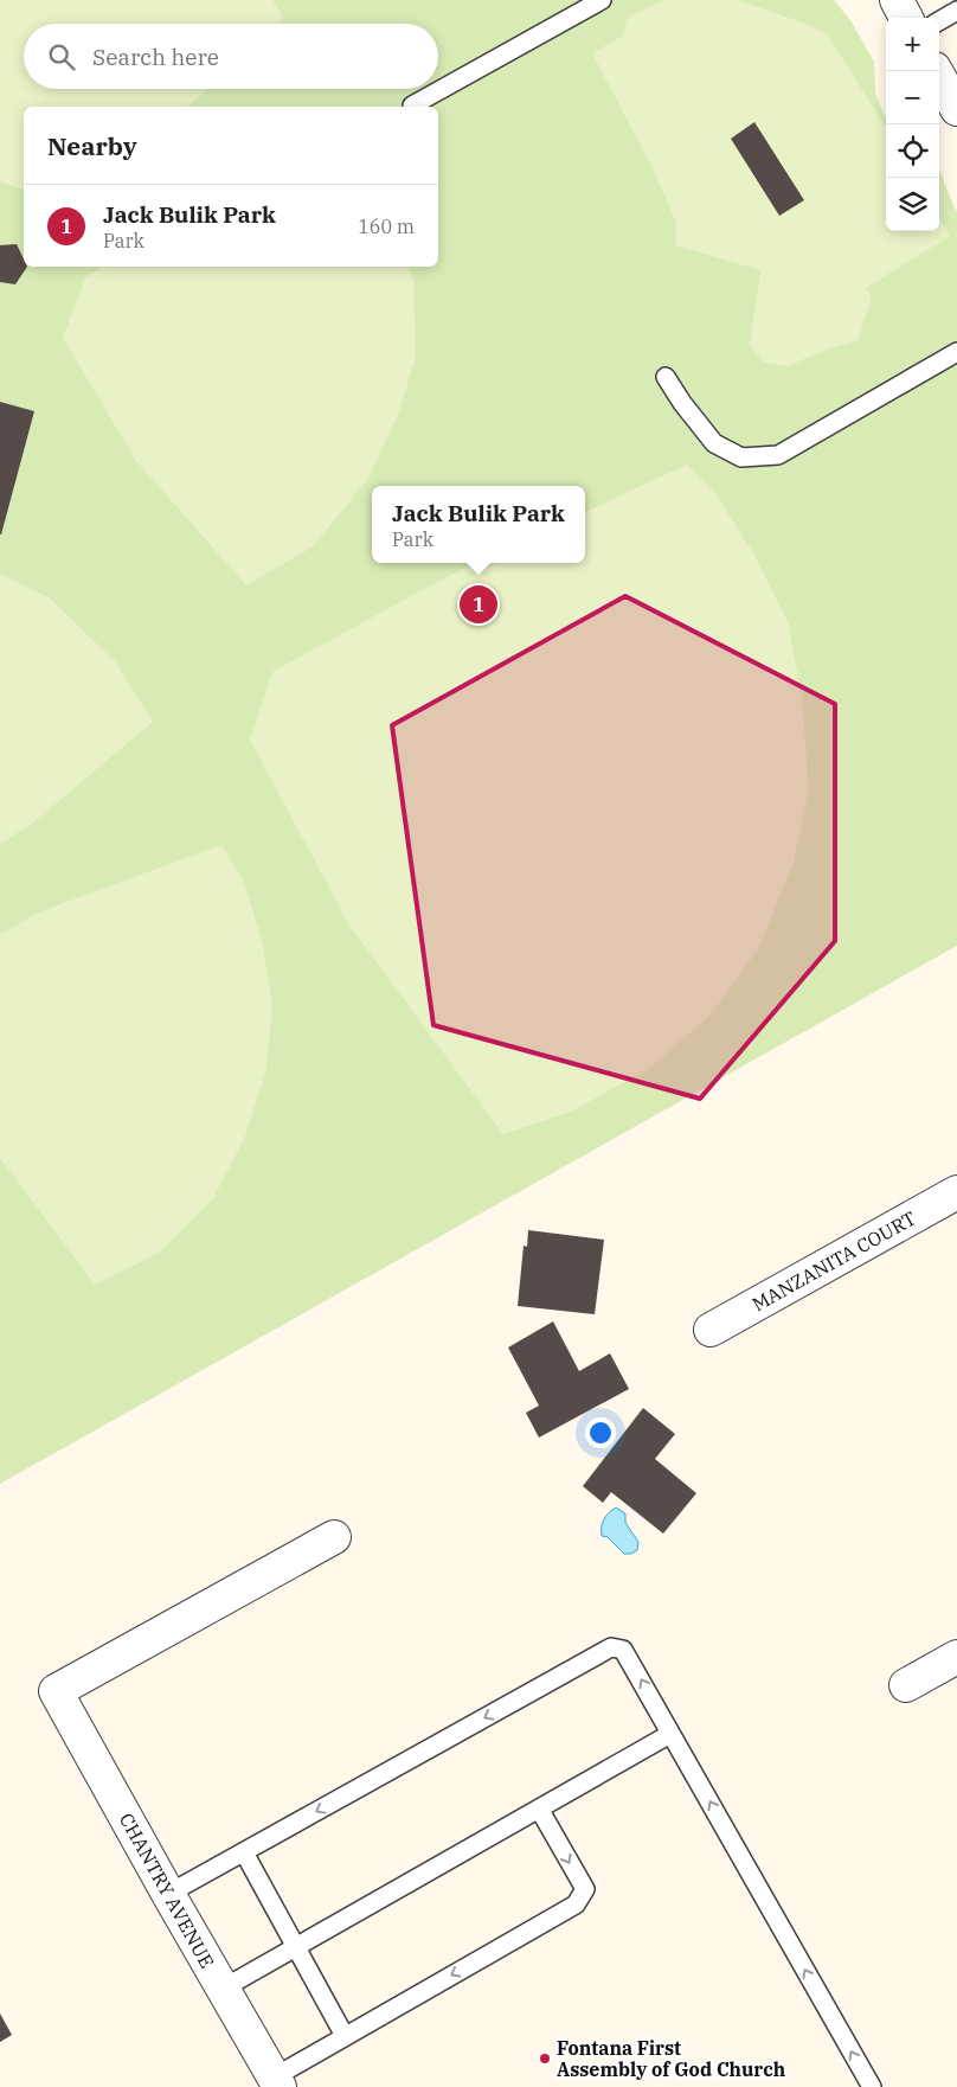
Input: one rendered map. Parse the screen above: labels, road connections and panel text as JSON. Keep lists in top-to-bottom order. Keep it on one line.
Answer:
{"streets":{"street":["MANZANITA COURT","CHANTRY AVENUE"]},"places":["Fontana First Assembly of God Church"],"page":{"map_buttons":["+","−"],"search":"Search here","heading":"Nearby","list":[{"mark":"1","name":"Jack Bulik Park","note":"Park","value":"160 m"}],"popup":["Jack Bulik Park","Park"],"pins":"1"}}
